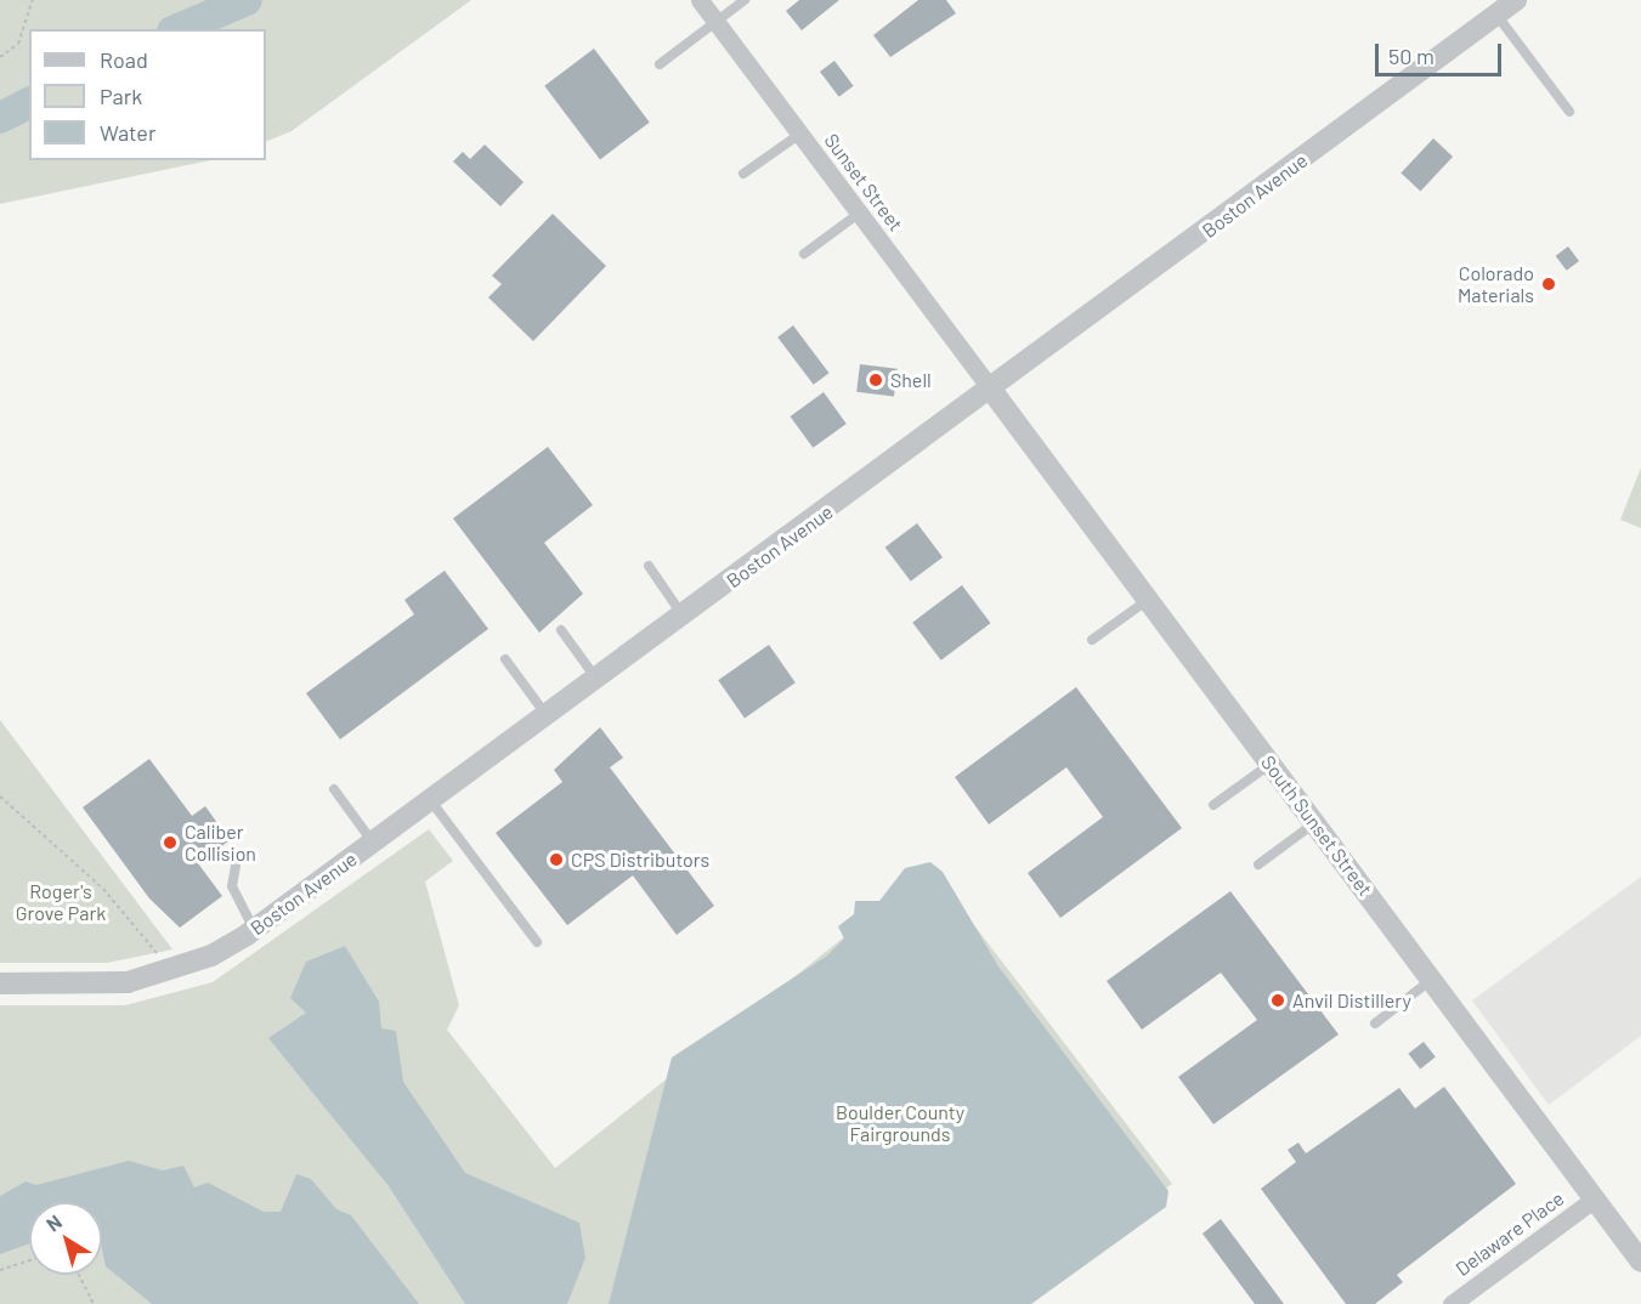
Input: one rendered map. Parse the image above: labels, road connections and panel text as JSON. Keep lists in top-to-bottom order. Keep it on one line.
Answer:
{"streets":{"street":["Sunset Street","Boston Avenue","South Sunset Street","Delaware Place"]},"crossings":[["Sunset Street","Boston Avenue"],["Sunset Street","South Sunset Street"],["Boston Avenue","South Sunset Street"],["South Sunset Street","Delaware Place"]],"parks":["Roger's Grove Park","Boulder County Fairgrounds"],"places":["Colorado Materials","Shell","Caliber Collision","CPS Distributors","Anvil Distillery"],"legend":["Road","Park","Water"],"scale_bar":"50 m","north":"top left"}
